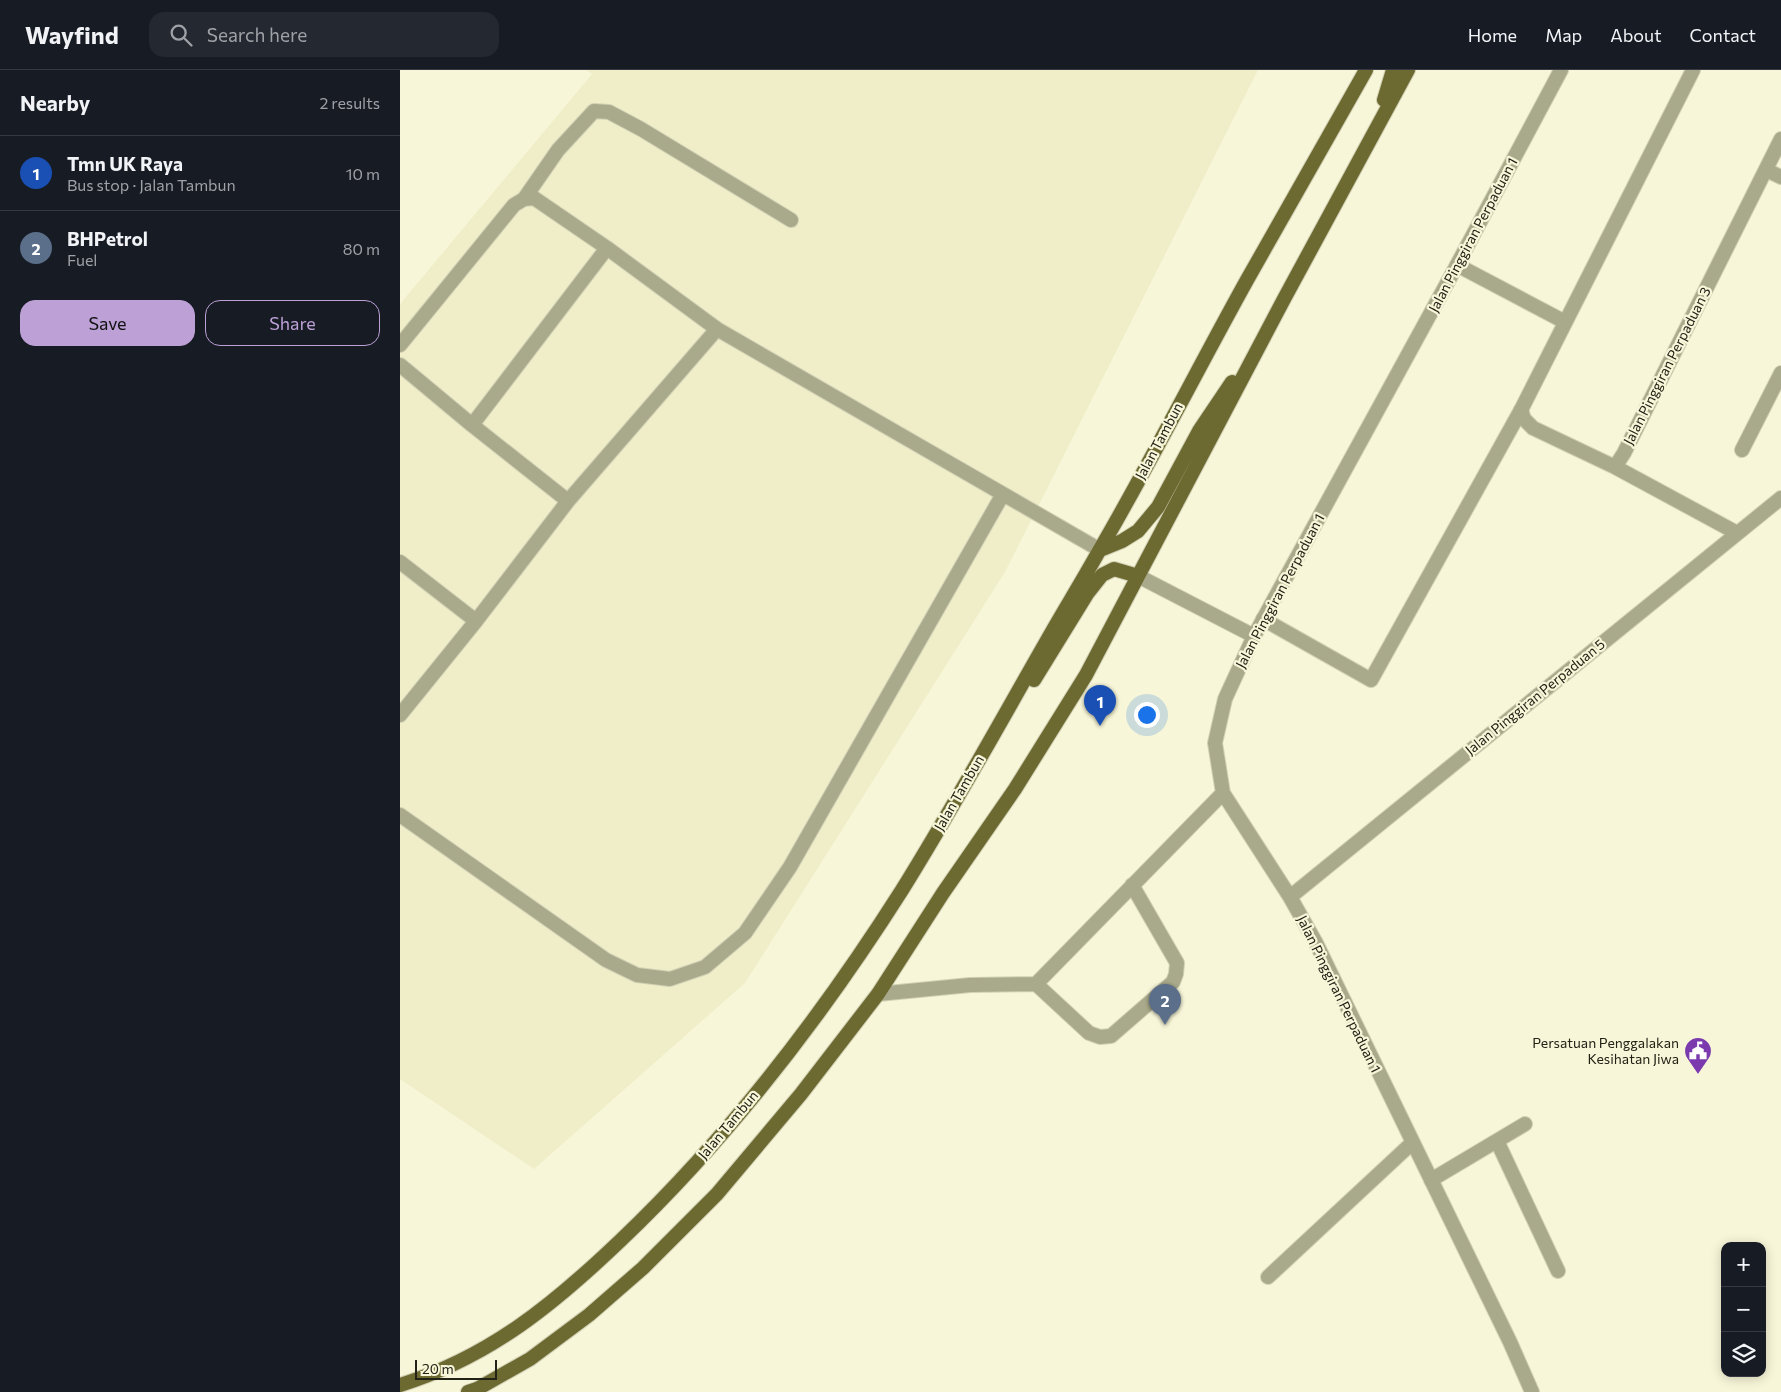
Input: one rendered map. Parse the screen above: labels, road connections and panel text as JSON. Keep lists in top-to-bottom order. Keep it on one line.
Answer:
{"streets":{"main road":["Jalan Tambun"],"street":["Jalan Pinggiran Perpaduan 1","Jalan Pinggiran Perpaduan 3","Jalan Pinggiran Perpaduan 5"]},"crossings":[["Jalan Pinggiran Perpaduan 1","Jalan Pinggiran Perpaduan 5"]],"places":{"public building":["Persatuan Penggalakan Kesihatan Jiwa"]},"scale_bar":"20 m","page":{"header":"Wayfind","search":"Search here","nav":["Home","Map","About","Contact"],"heading":["Nearby","2 results"],"list":[{"mark":"1","name":"Tmn UK Raya","note":"Bus stop · Jalan Tambun","value":"10 m"},{"mark":"2","name":"BHPetrol","note":"Fuel","value":"80 m"}],"buttons":["Save","Share"],"pins":["1","2"],"map_buttons":["+","−"],"scale":"20 m"}}
